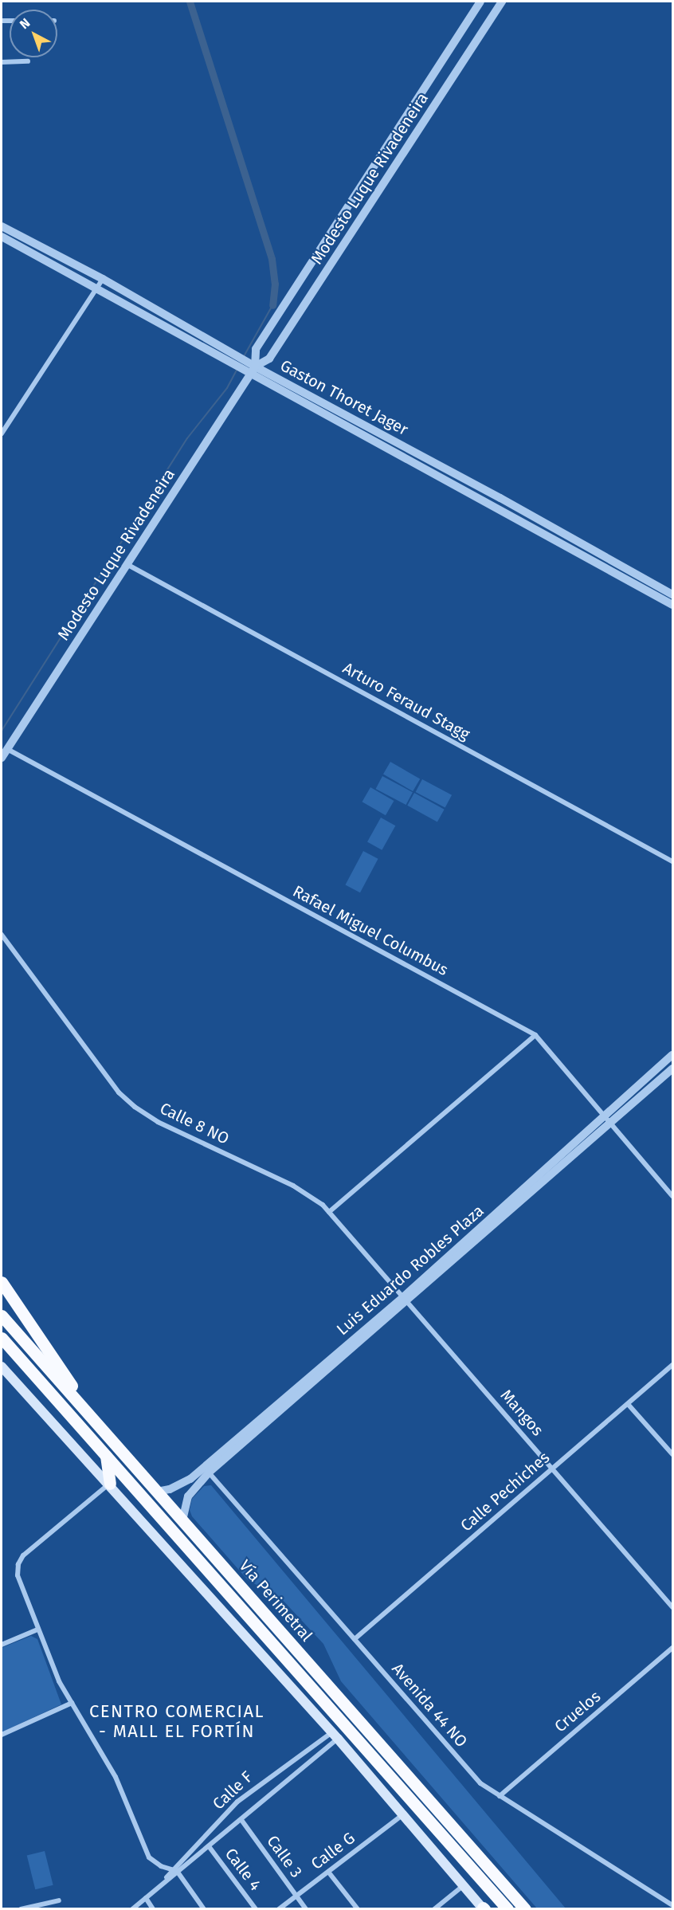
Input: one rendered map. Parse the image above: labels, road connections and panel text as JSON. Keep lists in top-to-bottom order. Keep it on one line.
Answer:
{"streets":{"highway":["Vía Perimetral"],"street":["Modesto Luque Rivadeneira","Gaston Thoret Jager","Arturo Feraud Stagg","Rafael Miguel Columbus","Calle 8 NO","Luis Eduardo Robles Plaza","Mangos","Calle Pechiches","Avenida 44 NO","Cruelos","Calle F","Calle G","Calle 3","Calle 4"]},"crossings":[["Modesto Luque Rivadeneira","Gaston Thoret Jager"],["Modesto Luque Rivadeneira","Arturo Feraud Stagg"],["Modesto Luque Rivadeneira","Rafael Miguel Columbus"],["Rafael Miguel Columbus","Luis Eduardo Robles Plaza"],["Calle 8 NO","Luis Eduardo Robles Plaza"],["Calle 8 NO","Mangos"],["Luis Eduardo Robles Plaza","Mangos"],["Luis Eduardo Robles Plaza","Vía Perimetral"],["Luis Eduardo Robles Plaza","Avenida 44 NO"],["Mangos","Calle Pechiches"],["Calle Pechiches","Avenida 44 NO"],["Avenida 44 NO","Cruelos"],["Calle F","Calle 3"],["Calle F","Calle 4"],["Calle G","Calle 3"]],"districts":["CENTRO COMERCIAL - MALL EL FORTÍN"],"north":"top left"}
